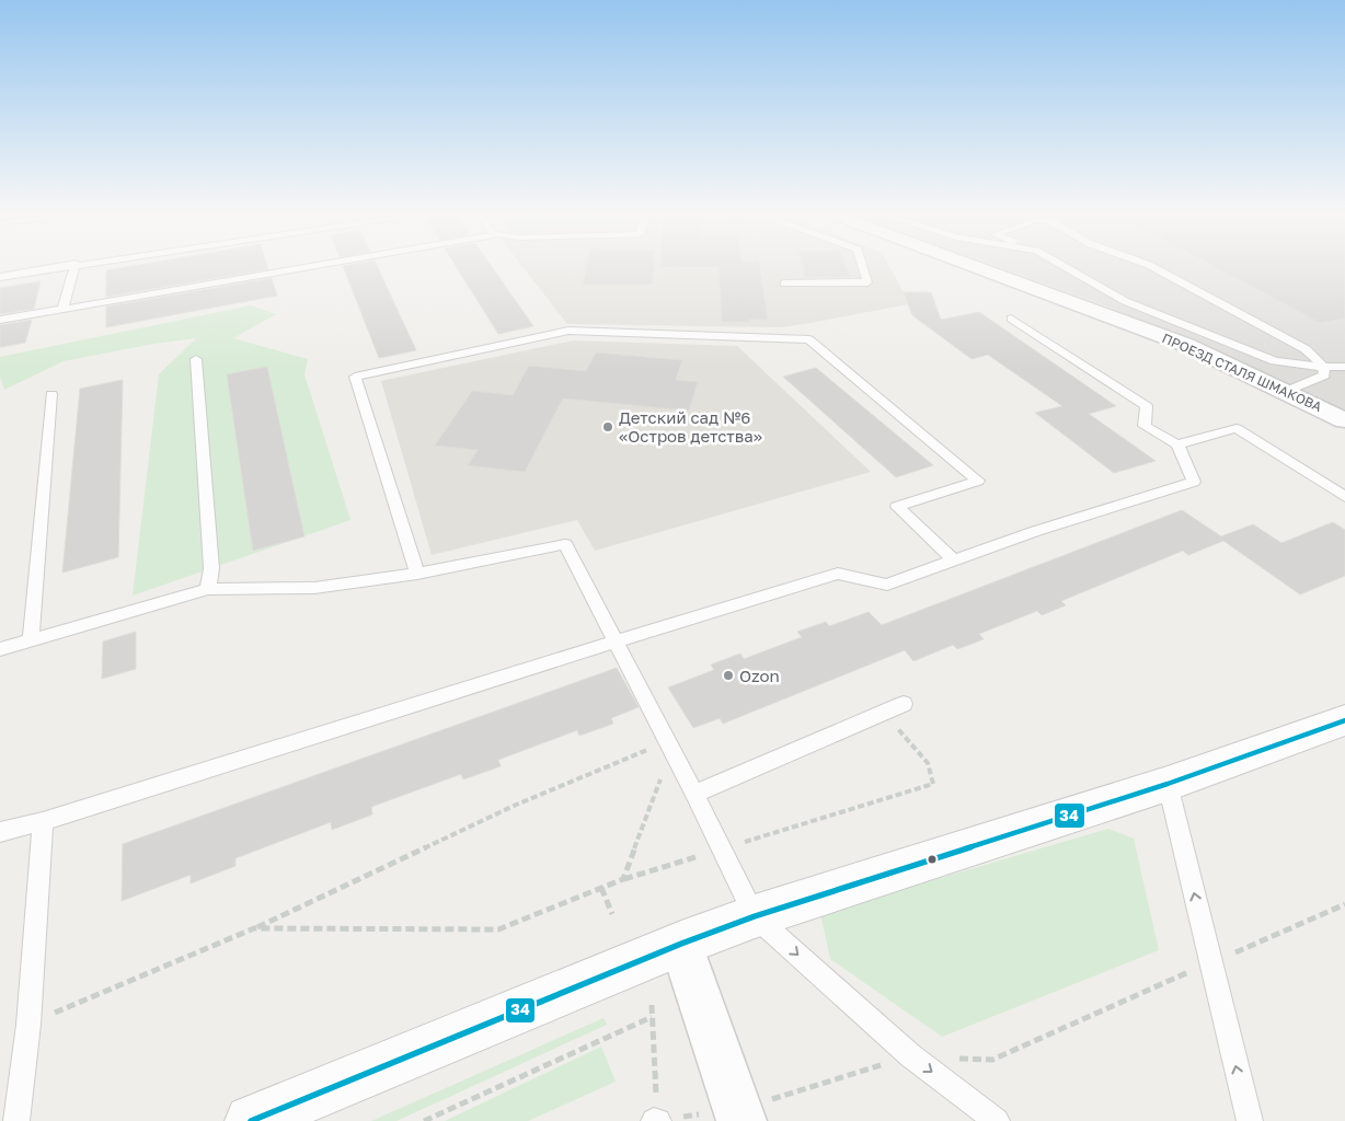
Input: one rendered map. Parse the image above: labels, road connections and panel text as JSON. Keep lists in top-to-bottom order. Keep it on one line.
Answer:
{"streets":{"street":["ПРОЕЗД СТАЛЯ ШМАКОВА"]},"places":["Детский сад №6 «Остров детства»","Ozon"],"lines":["transit line 34"]}
